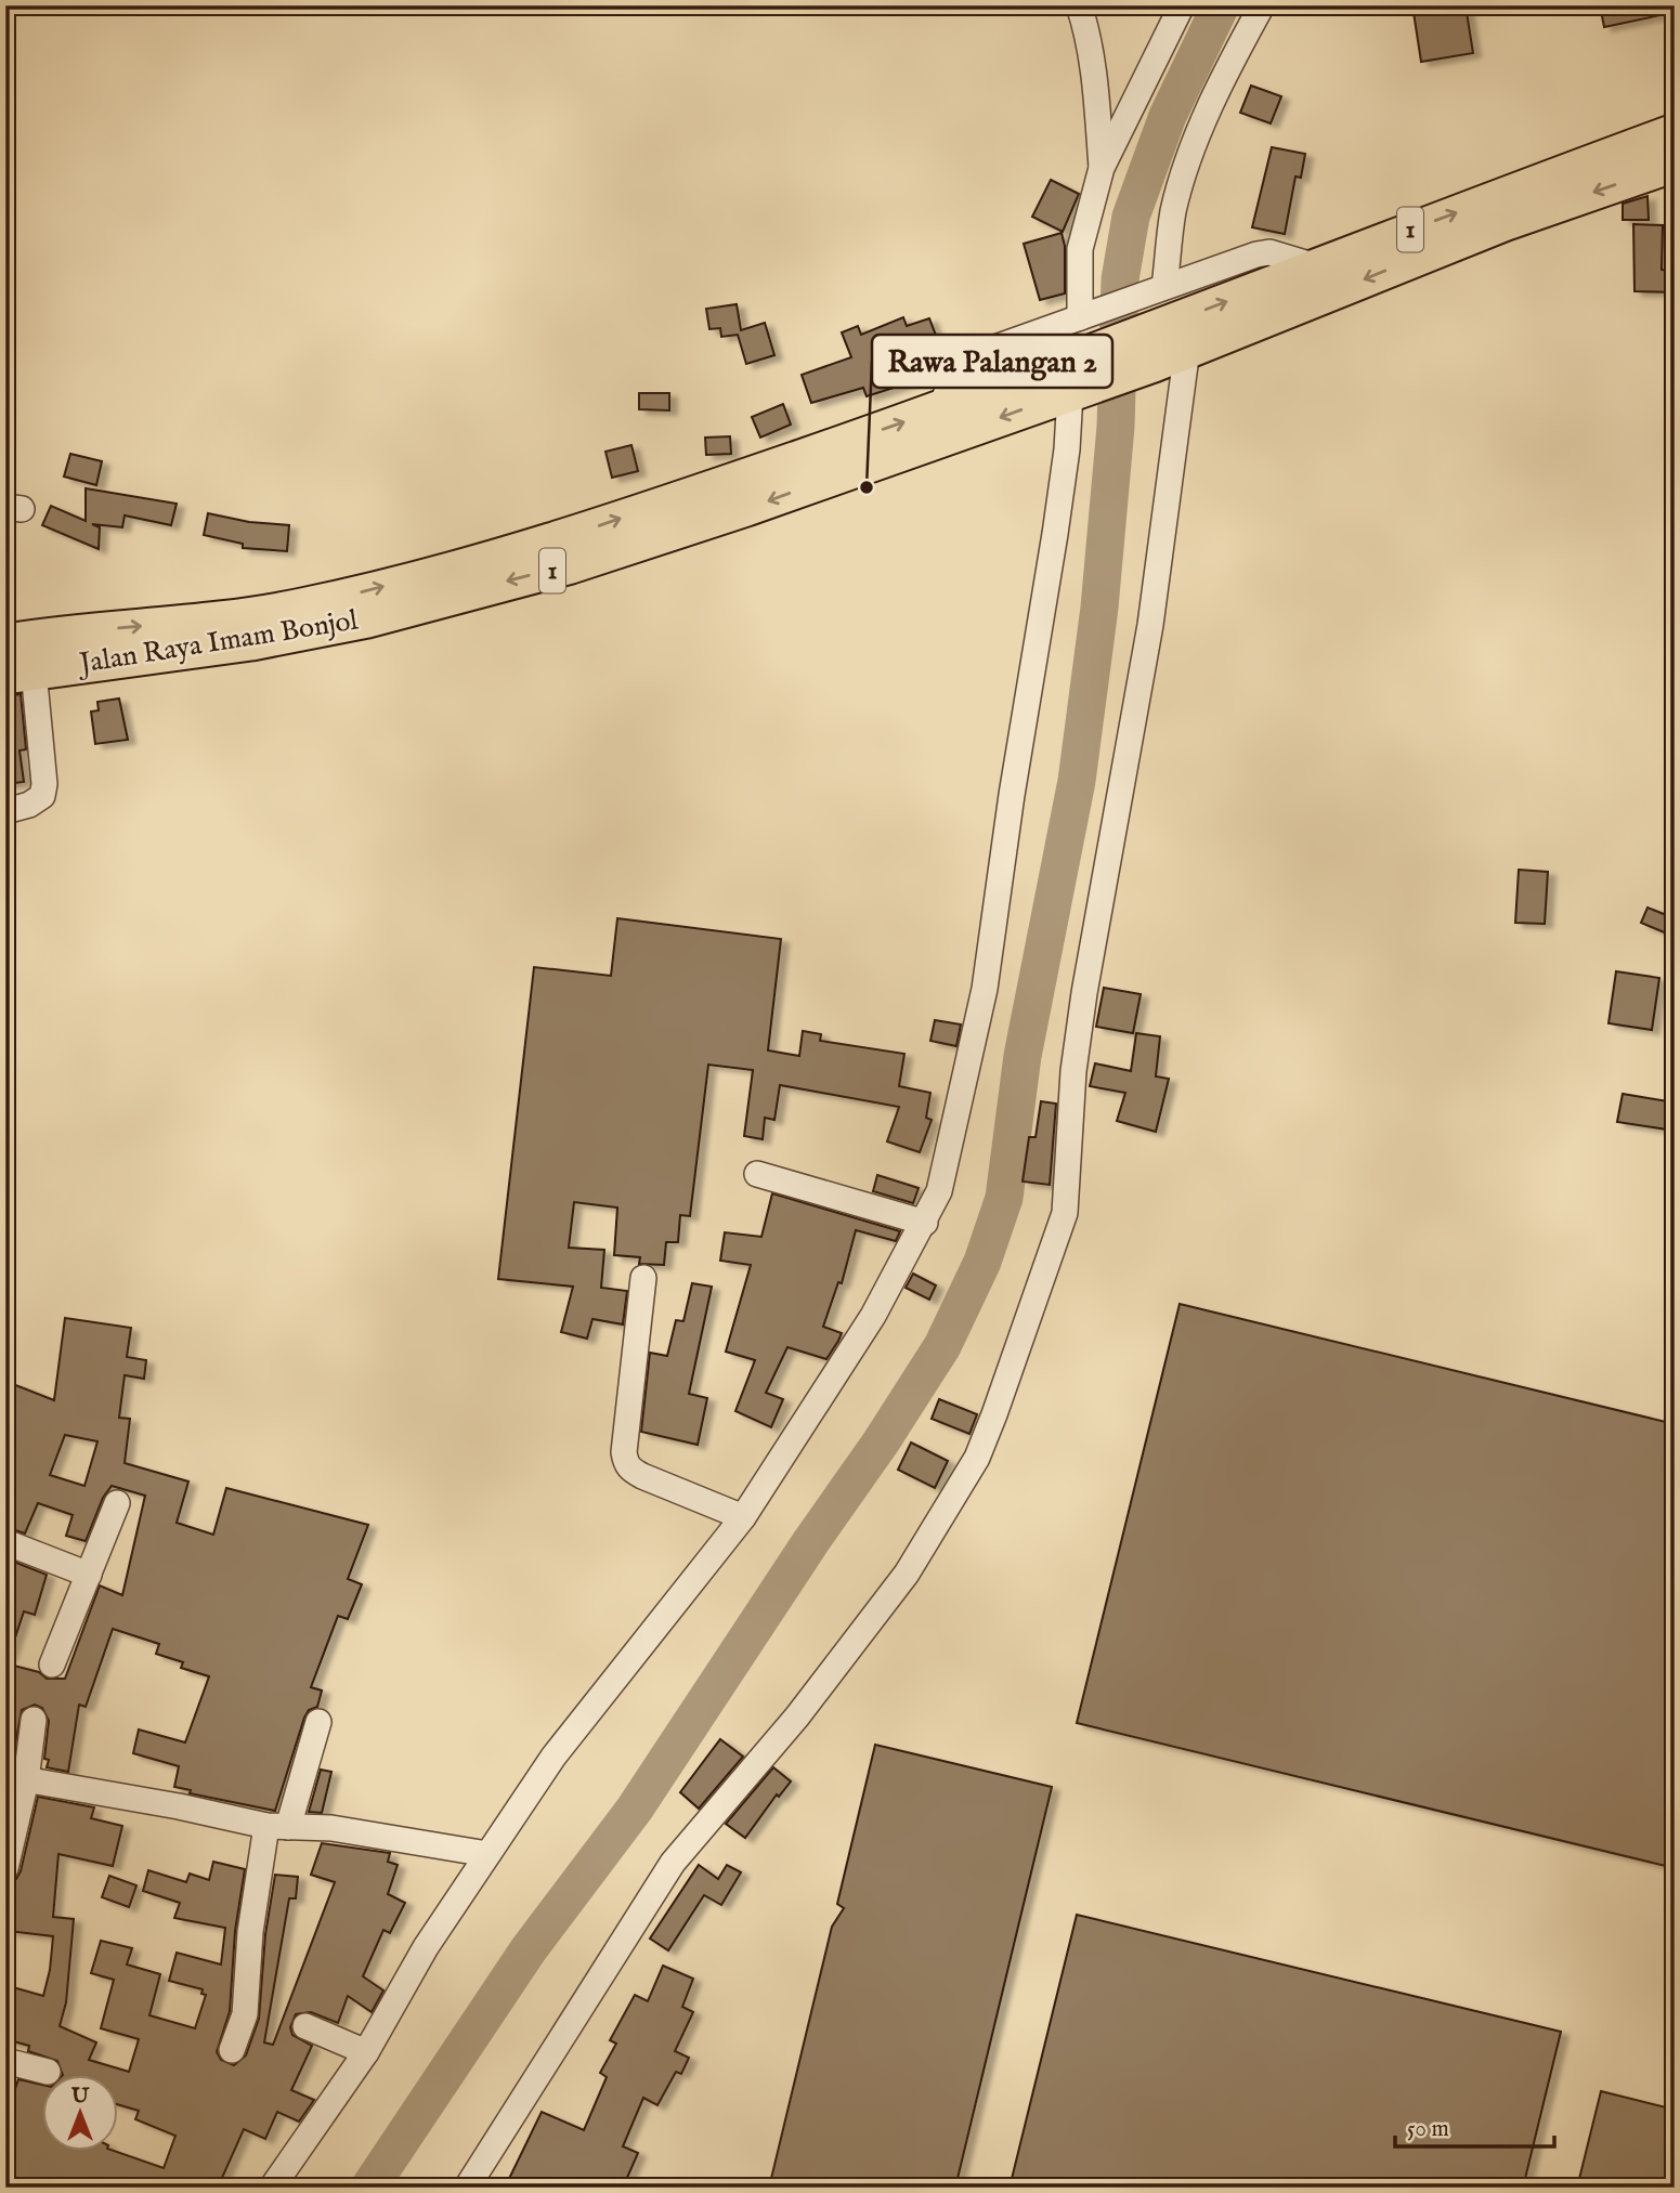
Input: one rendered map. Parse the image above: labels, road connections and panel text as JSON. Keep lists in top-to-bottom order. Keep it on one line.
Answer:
{"streets":{"highway":["1","Jalan Raya Imam Bonjol"]},"places":["Rawa Palangan 2"],"scale_bar":"50 m","north":"top"}
